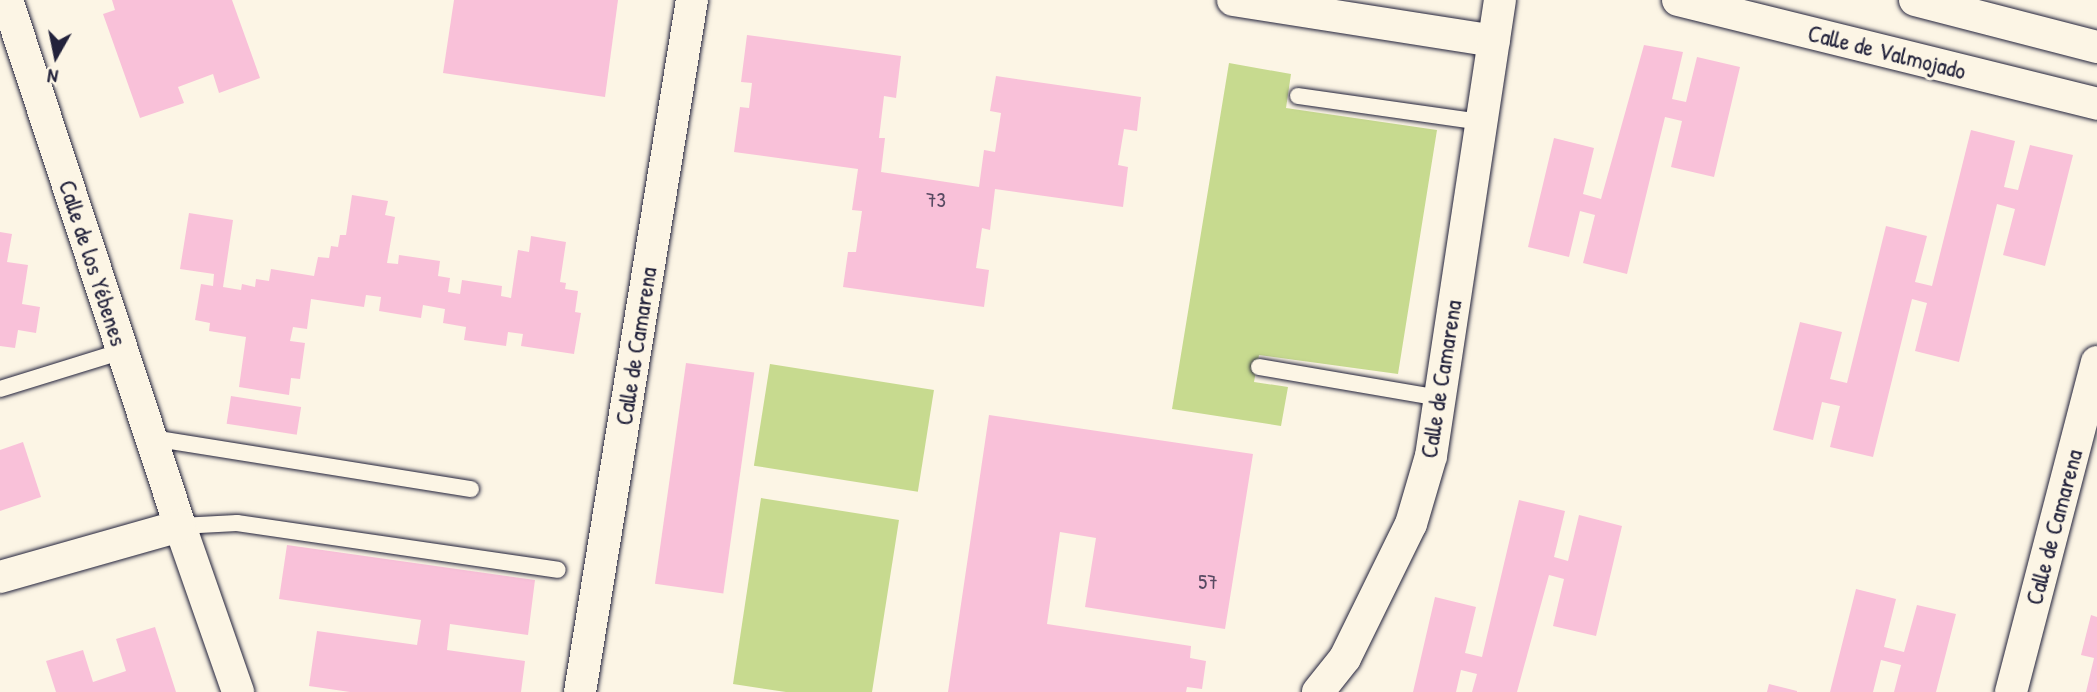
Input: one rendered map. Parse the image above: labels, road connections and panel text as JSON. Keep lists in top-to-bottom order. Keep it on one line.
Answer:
{"streets":{"street":["Calle de Valmojado","Calle de los Yébenes","Calle de Camarena"]},"house_numbers":["73","57"],"north":"bottom"}
